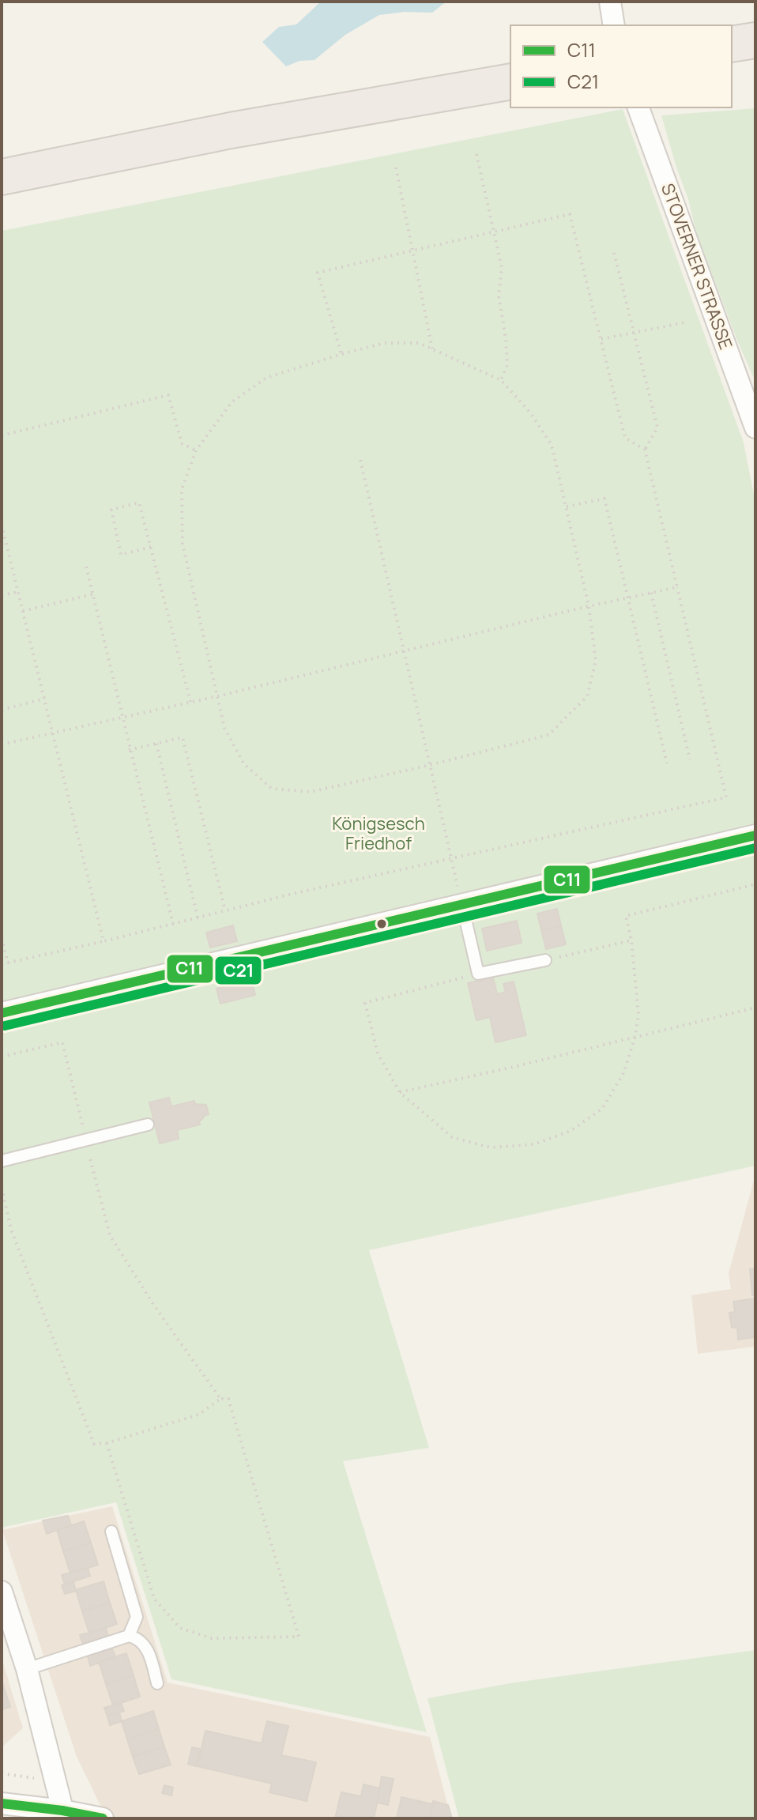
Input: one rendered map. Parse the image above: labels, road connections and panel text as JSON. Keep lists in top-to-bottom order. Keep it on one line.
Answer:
{"streets":{"street":["STOVERNER STRASSE"]},"parks":["Königsesch Friedhof"],"lines":["transit line C11","transit line C21"],"legend":["C11","C21"]}
